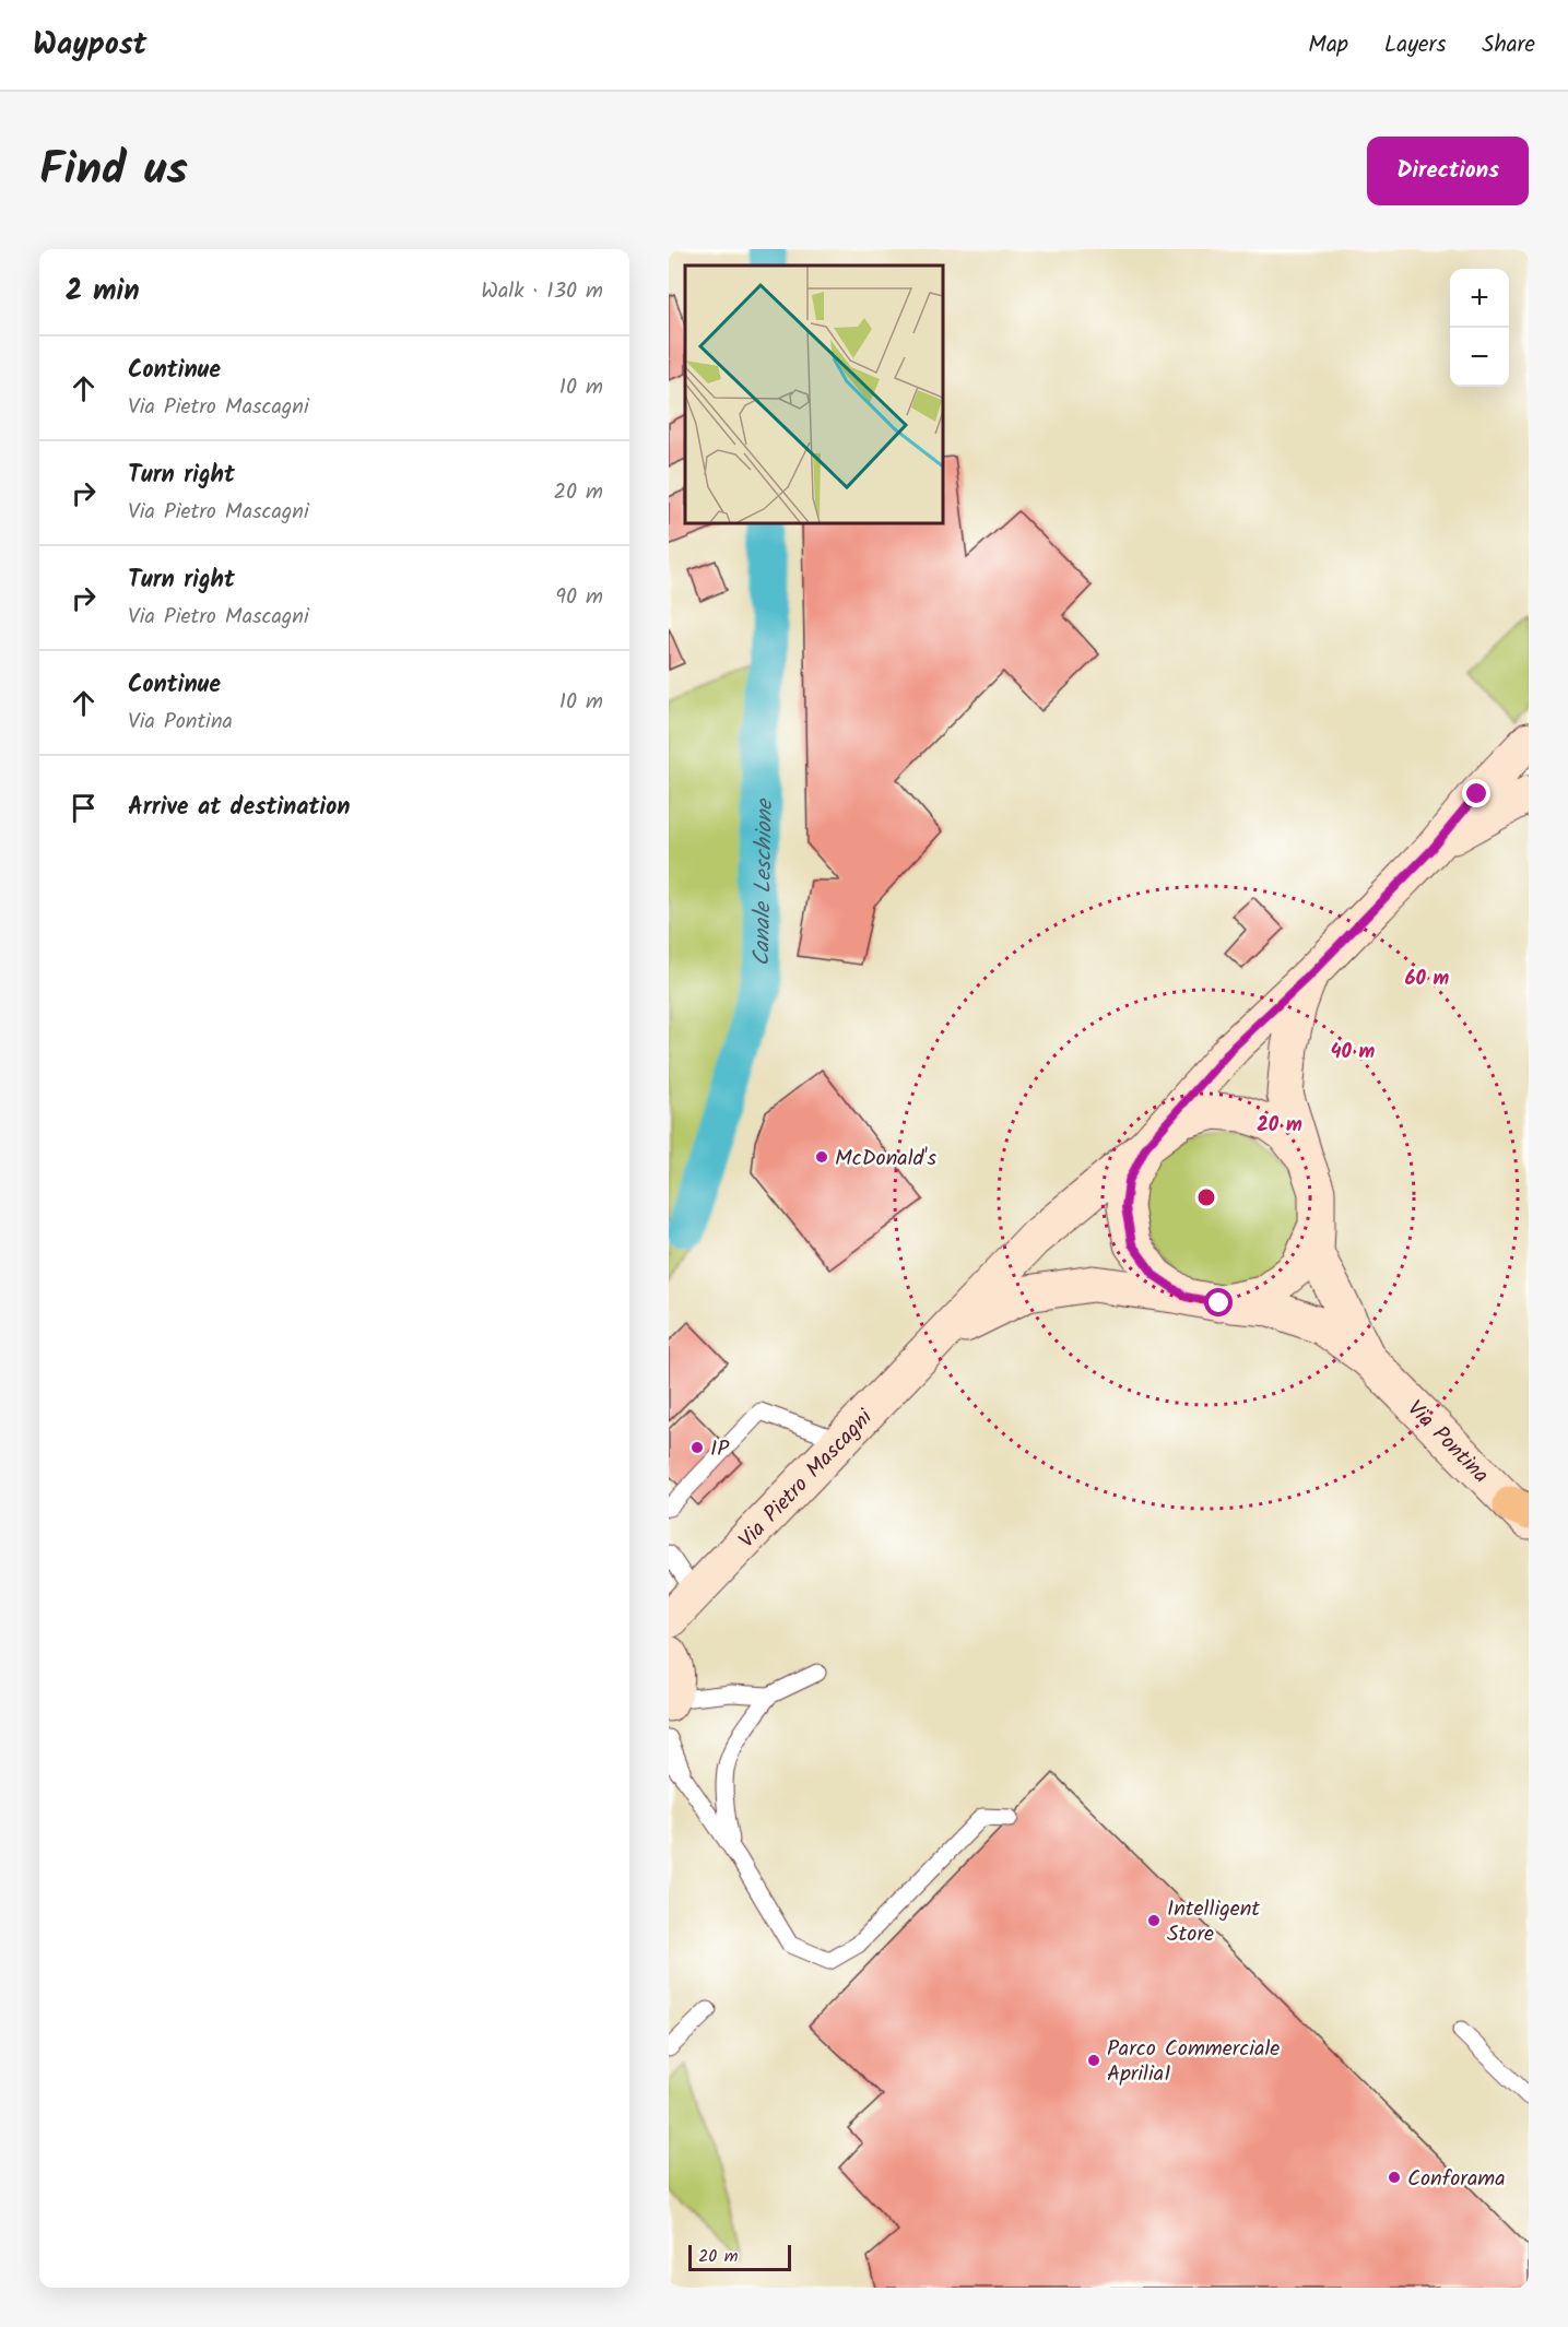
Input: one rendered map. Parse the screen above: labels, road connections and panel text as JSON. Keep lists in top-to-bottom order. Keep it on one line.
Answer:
{"streets":{"street":["Via Pontina","Via Pietro Mascagni"]},"crossings":[["Via Pontina","Via Pietro Mascagni"]],"water":["Canale Leschione"],"places":["McDonald's","IP","Intelligent Store","Parco Commerciale Aprilia1","Conforama"],"scale_bar":"20 m","page":{"header":"Waypost","nav":["Map","Layers","Share"],"title":"Find us","buttons":"Directions","heading":["2 min","Walk · 130 m"],"map_buttons":["+","−"],"list":[["Continue","Via Pietro Mascagni","10 m"],["Turn right","Via Pietro Mascagni","20 m"],["Turn right","Via Pietro Mascagni","90 m"],["Continue","Via Pontina","10 m"],"Arrive at destination"],"scale":"20 m"},"rings":["60 m","40 m","20 m"]}
